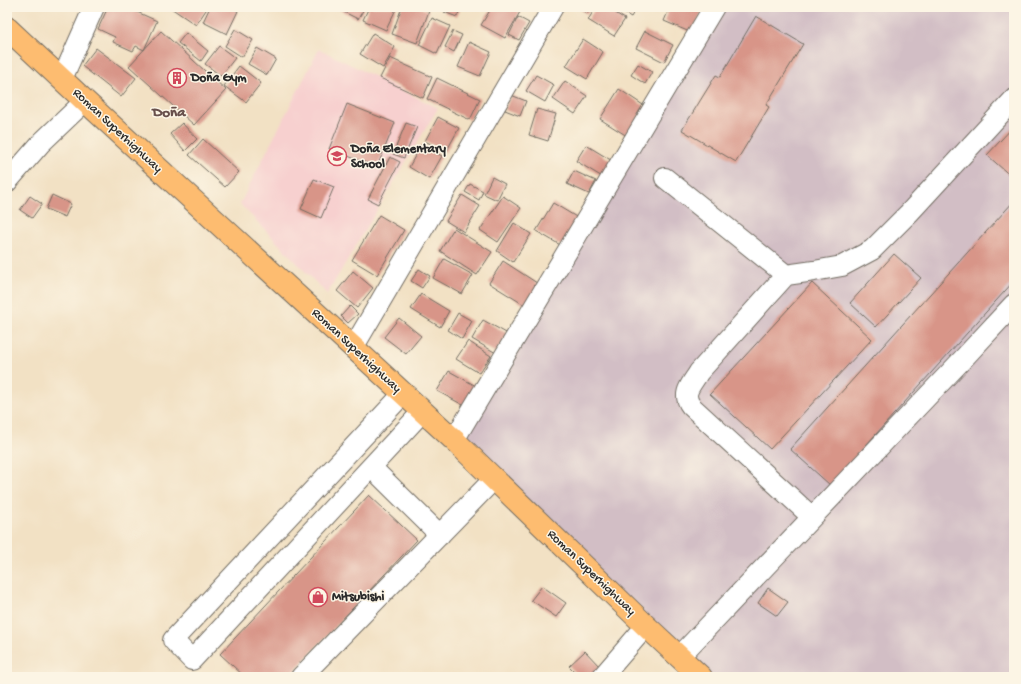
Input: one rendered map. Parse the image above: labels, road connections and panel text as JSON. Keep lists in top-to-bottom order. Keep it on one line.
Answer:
{"streets":{"main road":["Roman Superhighway"]},"districts":["Doña"],"places":{"building":["Doña Gym"],"school or university":["Doña Elementary School"],"shop":["Mitsubishi"]}}
